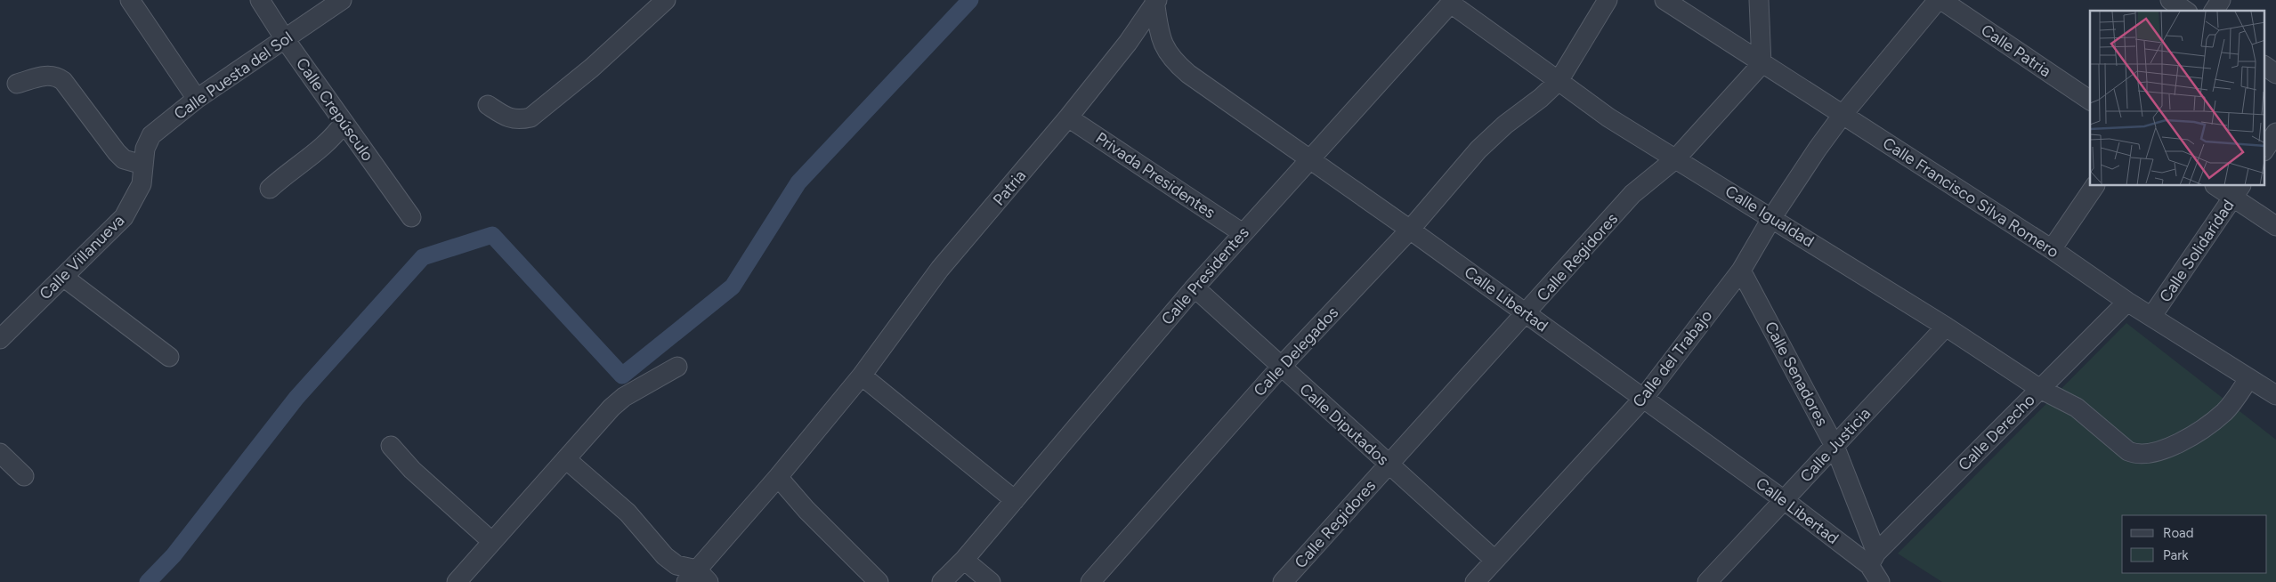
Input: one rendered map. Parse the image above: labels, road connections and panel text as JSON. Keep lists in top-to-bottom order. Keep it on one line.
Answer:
{"streets":{"street":["Calle Patria","Calle Puesta del Sol","Calle Crepúsculo","Privada Presidentes","Patria","Calle Francisco Silva Romero","Calle Igualdad","Calle Solidaridad","Calle Villanueva","Calle Regidores","Calle Presidentes","Calle Libertad","Calle Delegados","Calle del Trabajo","Calle Senadores","Calle Diputados","Calle Derecho","Calle Justicia"]},"crossings":[["Calle Puesta del Sol","Calle Crepúsculo"],["Calle Puesta del Sol","Calle Villanueva"],["Privada Presidentes","Patria"],["Privada Presidentes","Calle Presidentes"],["Patria","Calle Libertad"],["Calle Francisco Silva Romero","Calle Igualdad"],["Calle Francisco Silva Romero","Calle Solidaridad"],["Calle Francisco Silva Romero","Calle Regidores"],["Calle Francisco Silva Romero","Calle del Trabajo"],["Calle Francisco Silva Romero","Calle Derecho"],["Calle Igualdad","Calle Regidores"],["Calle Igualdad","Calle Presidentes"],["Calle Igualdad","Calle Delegados"],["Calle Igualdad","Calle del Trabajo"],["Calle Igualdad","Calle Derecho"],["Calle Igualdad","Calle Justicia"],["Calle Regidores","Calle Libertad"],["Calle Regidores","Calle Diputados"],["Calle Presidentes","Calle Libertad"],["Calle Presidentes","Calle Diputados"],["Calle Libertad","Calle Delegados"],["Calle Libertad","Calle del Trabajo"],["Calle Libertad","Calle Senadores"],["Calle Libertad","Calle Derecho"],["Calle Libertad","Calle Justicia"],["Calle Delegados","Calle Diputados"],["Calle del Trabajo","Calle Senadores"],["Calle del Trabajo","Calle Diputados"],["Calle Senadores","Calle Derecho"],["Calle Senadores","Calle Justicia"]],"legend":["Road","Park"]}
